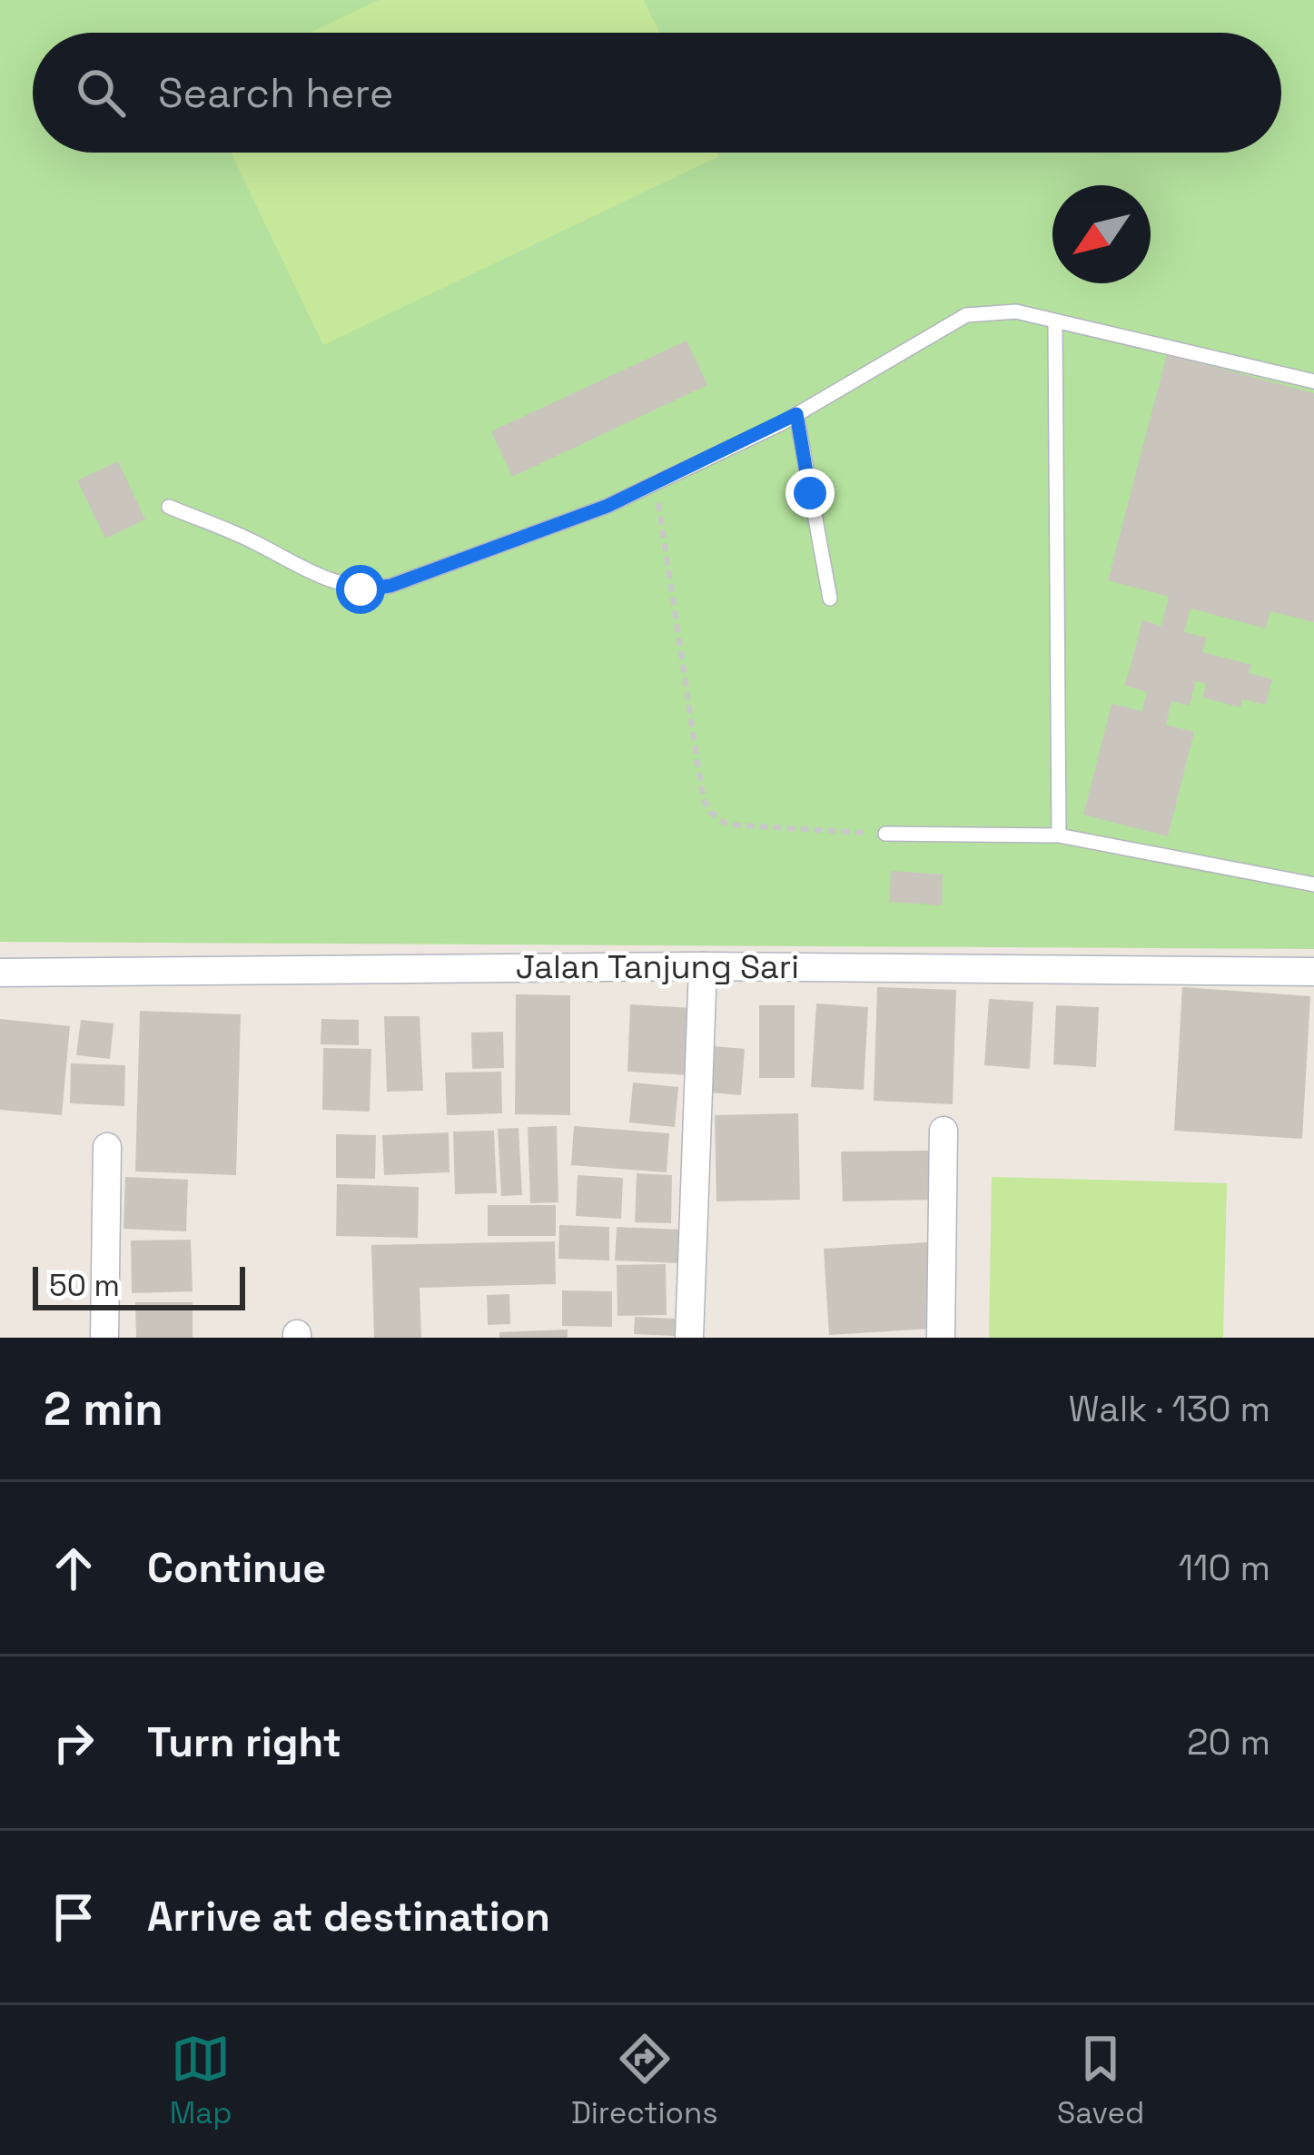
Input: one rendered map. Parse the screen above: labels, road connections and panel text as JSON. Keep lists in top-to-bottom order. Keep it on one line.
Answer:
{"streets":{"street":["Jalan Tanjung Sari"]},"scale_bar":"50 m","north":"bottom left","page":{"search":"Search here","scale":"50 m","heading":["2 min","Walk · 130 m"],"list":[["Continue","110 m"],["Turn right","20 m"],"Arrive at destination"],"nav":["Map","Directions","Saved"]}}
